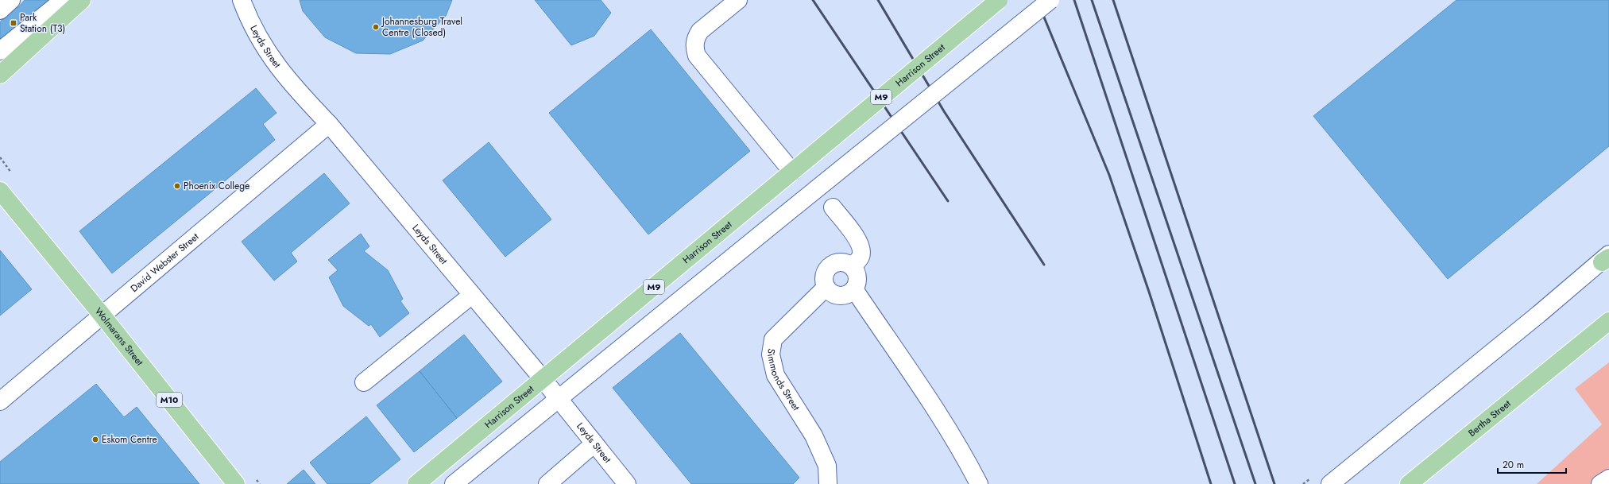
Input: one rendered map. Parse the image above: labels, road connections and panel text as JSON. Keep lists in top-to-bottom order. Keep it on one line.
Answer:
{"streets":{"main road":["Harrison Street","M9","Wolmarans Street","M10","Bertha Street"],"street":["Leyds Street","David Webster Street","Simmonds Street"]},"crossings":[["Leyds Street","Harrison Street"],["Leyds Street","David Webster Street"],["David Webster Street","Wolmarans Street"]],"places":{"transit":["Park Station (T3)"],"other":["Johannesburg Travel Centre (Closed)","Phoenix College","Eskom Centre"]},"scale_bar":"20 m"}
